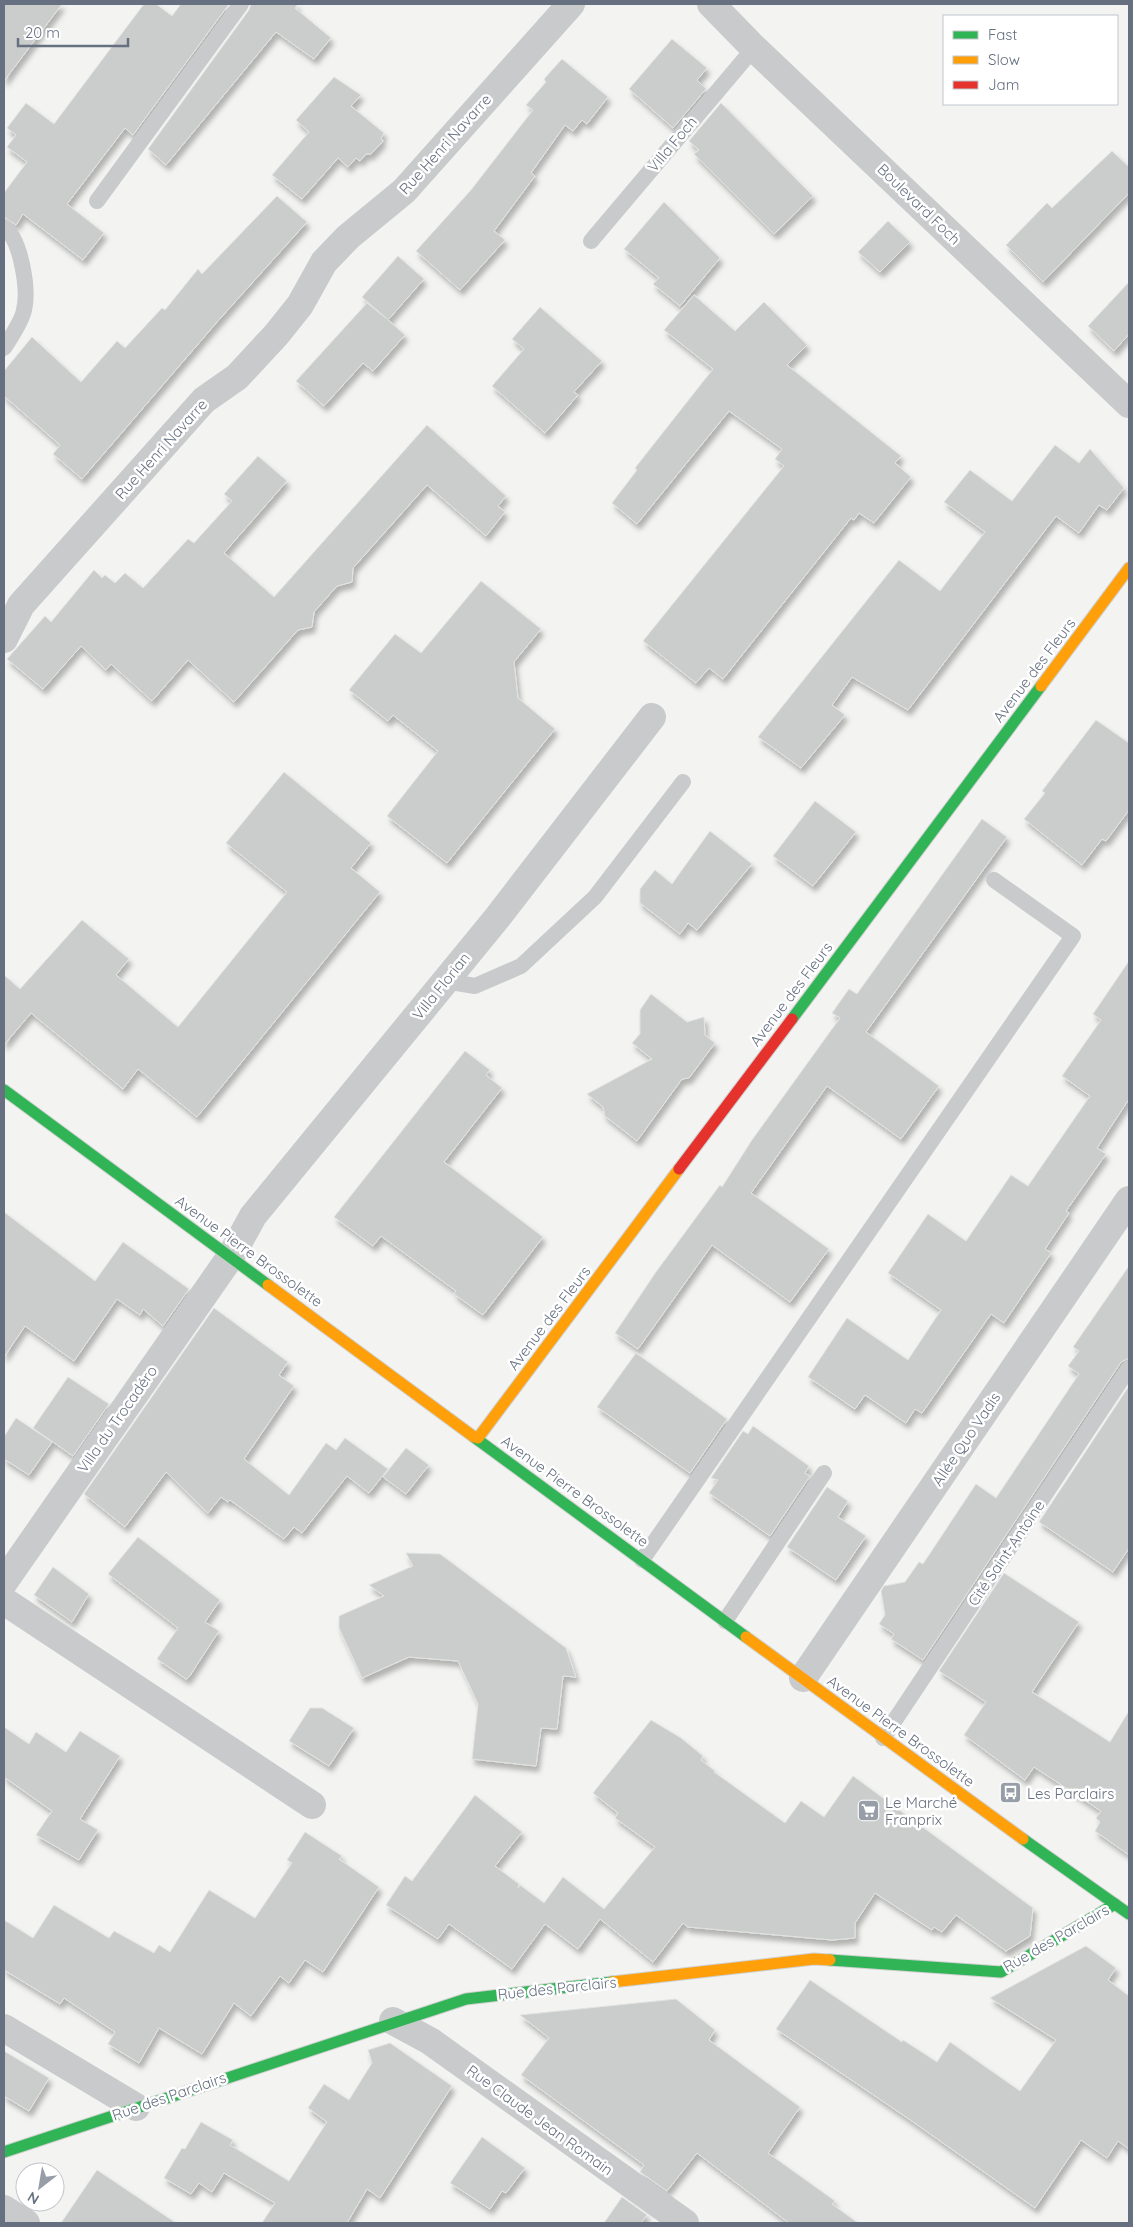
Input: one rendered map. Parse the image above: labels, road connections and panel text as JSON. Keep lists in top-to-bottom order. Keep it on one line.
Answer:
{"streets":{"street":["Rue Henri Navarre","Boulevard Foch","Avenue des Fleurs","Villa Florian","Avenue Pierre Brossolette","Villa du Trocadéro","Allée Quo Vadis","Rue des Parclairs","Rue Claude Jean Romain"],"lane":["Villa Foch","Cité Saint-Antoine"]},"crossings":[["Villa Foch","Boulevard Foch"],["Avenue des Fleurs","Avenue Pierre Brossolette"],["Villa Florian","Avenue Pierre Brossolette"],["Villa Florian","Villa du Trocadéro"],["Avenue Pierre Brossolette","Villa du Trocadéro"],["Avenue Pierre Brossolette","Allée Quo Vadis"],["Avenue Pierre Brossolette","Cité Saint-Antoine"],["Avenue Pierre Brossolette","Rue des Parclairs"],["Rue des Parclairs","Rue Claude Jean Romain"]],"places":{"bus stop":["Les Parclairs"],"supermarket":["Le Marché Franprix"]},"legend":["Fast","Slow","Jam"],"scale_bar":"20 m","north":"bottom left"}
